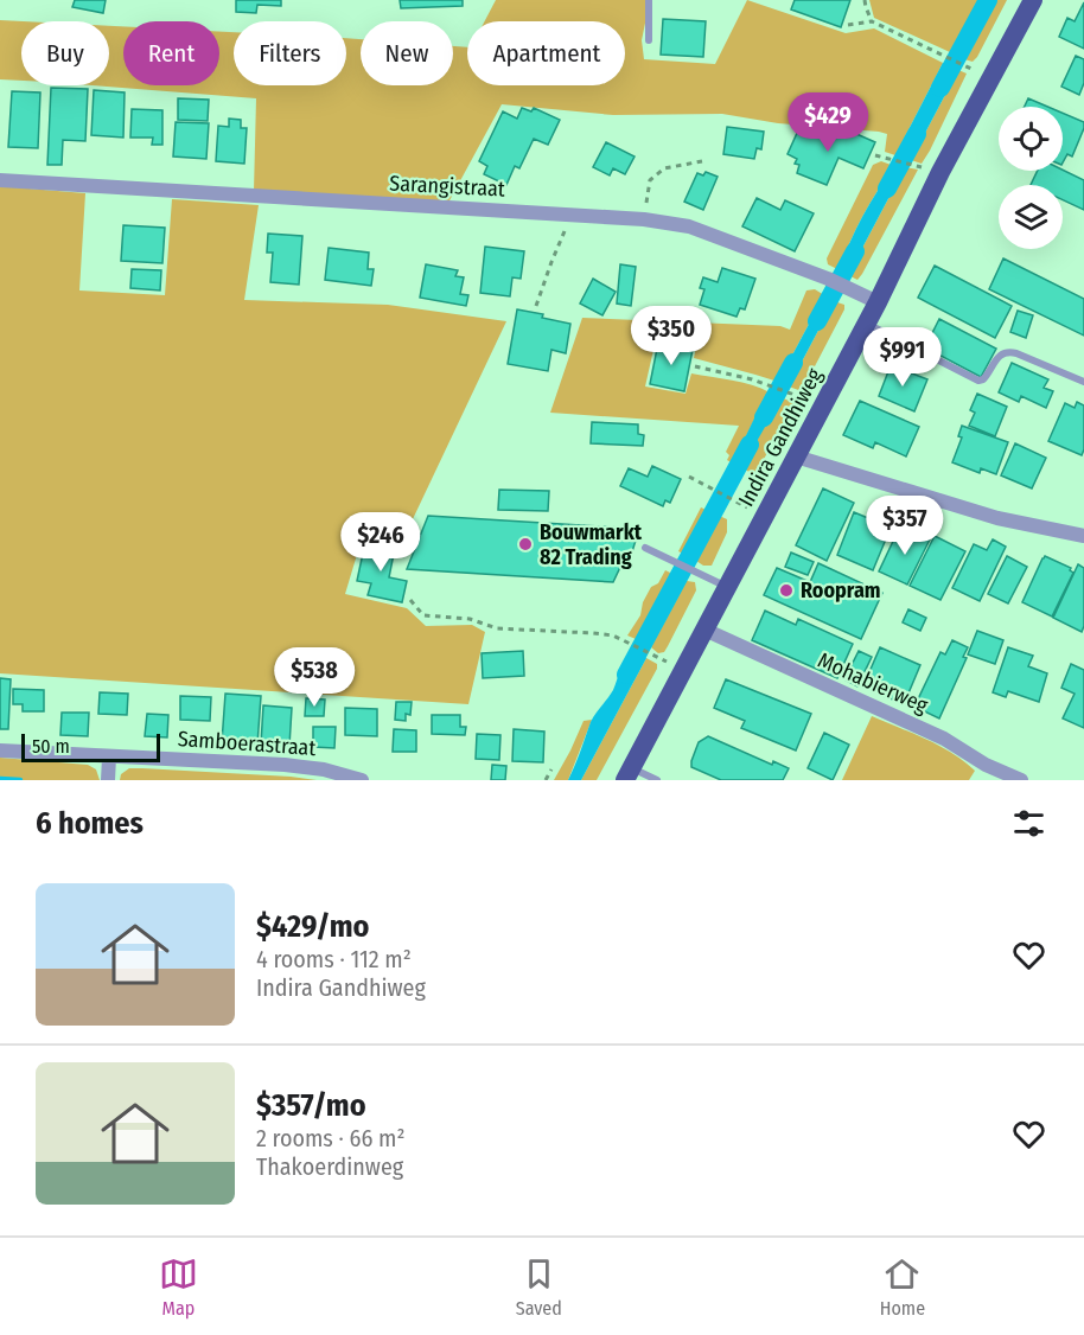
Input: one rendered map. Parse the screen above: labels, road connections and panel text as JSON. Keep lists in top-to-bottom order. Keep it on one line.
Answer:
{"streets":{"main road":["Indira Gandhiweg"],"street":["Sarangistraat","Mohabierweg","Samboerastraat"]},"crossings":[["Sarangistraat","Indira Gandhiweg"],["Indira Gandhiweg","Mohabierweg"]],"places":["Bouwmarkt 82 Trading","Roopram"],"scale_bar":"50 m","page":{"chip":["Buy","Rent","Filters","New","Apartment"],"price":["$429","$350","$991","$357","$246","$538"],"scale":"50 m","heading":"6 homes","list":[{"name":"$429/mo","note":"4 rooms · 112 m² · Indira Gandhiweg"},{"name":"$357/mo","note":"2 rooms · 66 m² · Thakoerdinweg"}],"tabs":["Map","Saved","Home"]}}
